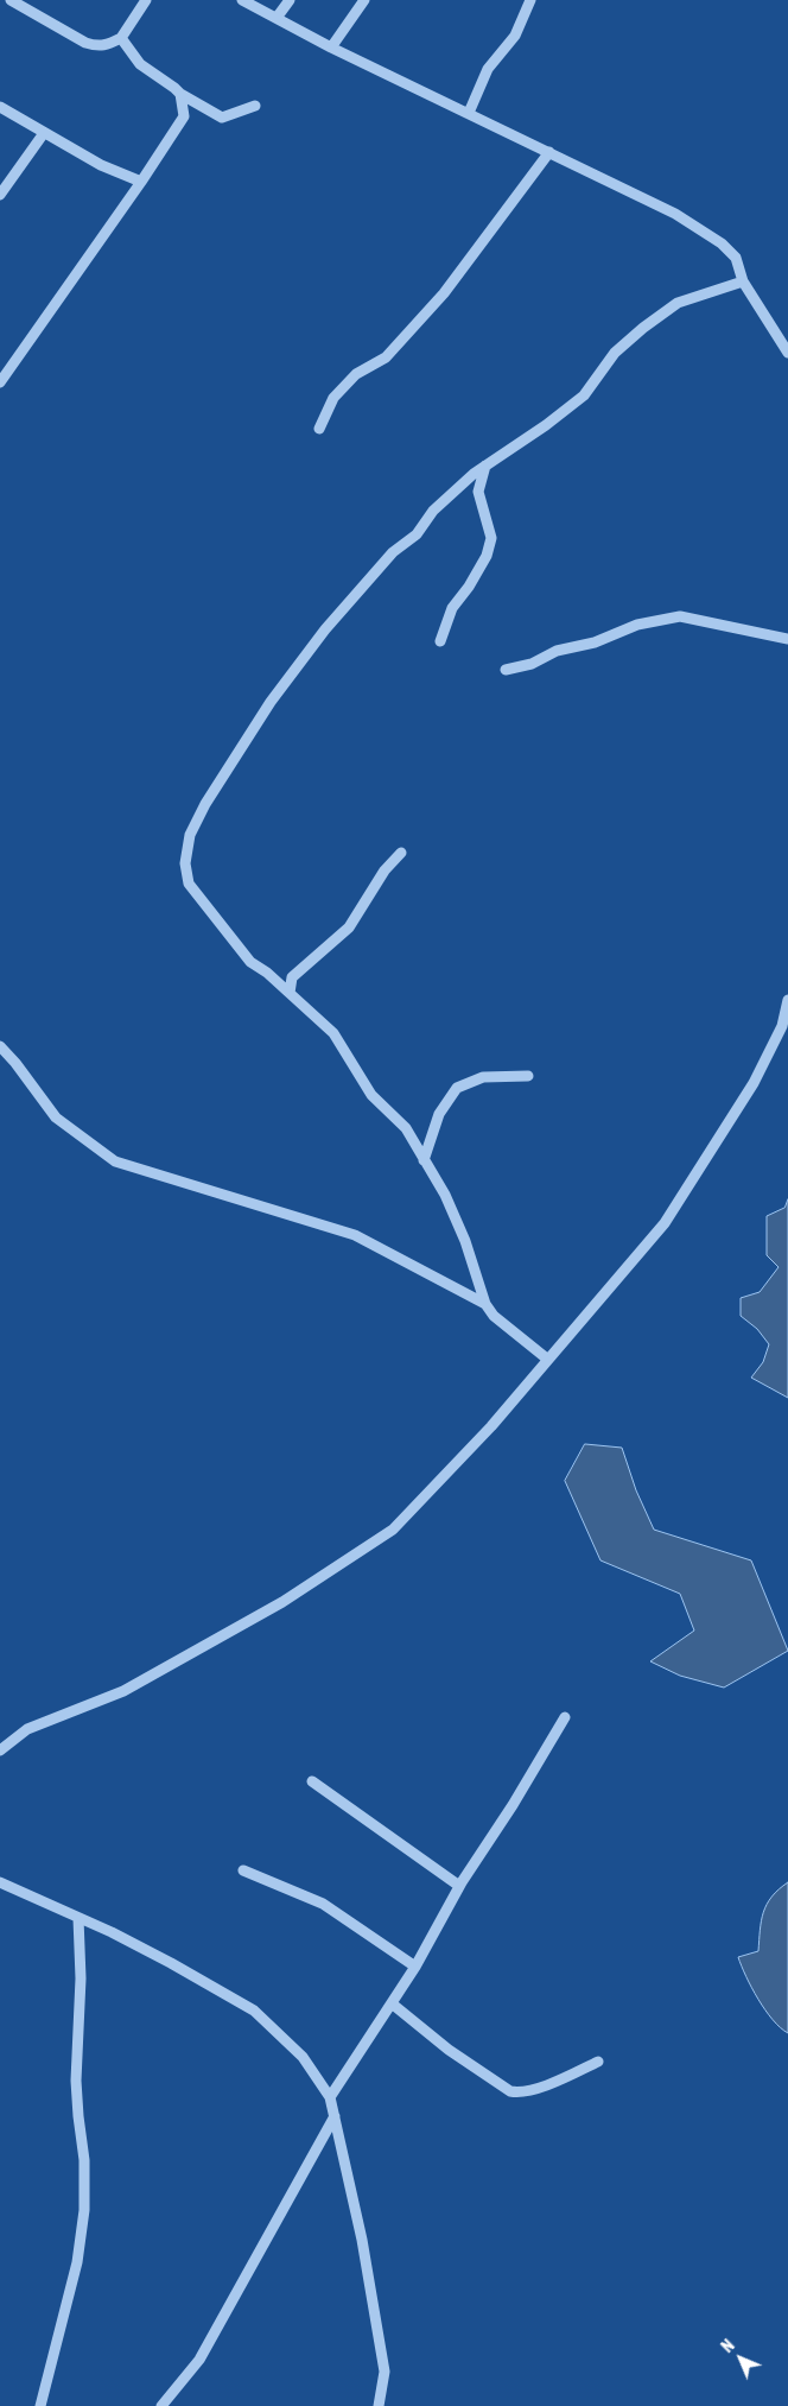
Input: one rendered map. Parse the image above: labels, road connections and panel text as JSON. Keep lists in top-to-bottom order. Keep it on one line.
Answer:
{"north":"top left"}
